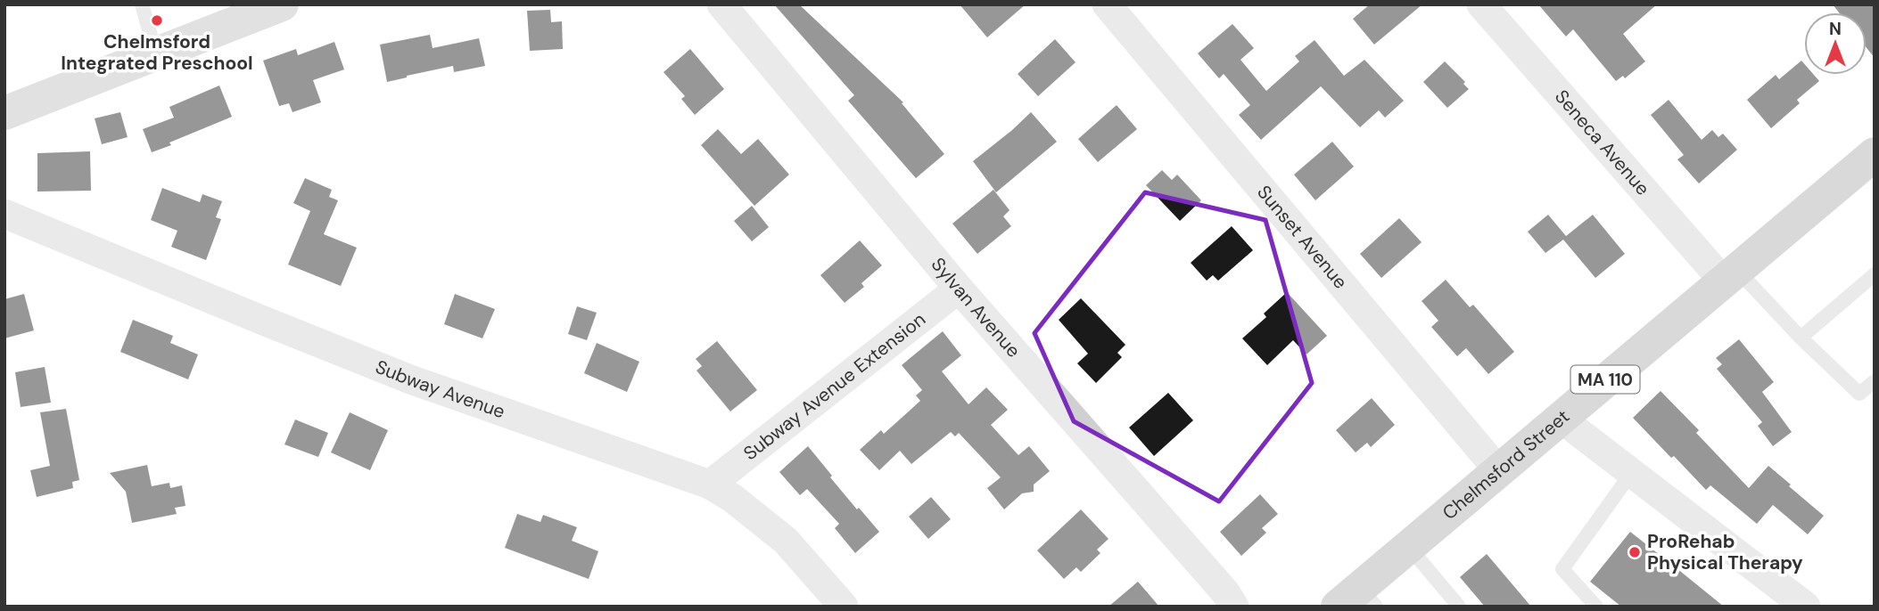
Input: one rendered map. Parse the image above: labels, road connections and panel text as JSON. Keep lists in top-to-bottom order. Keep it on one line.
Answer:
{"streets":{"main road":["MA 110","Chelmsford Street"],"street":["Seneca Avenue","Sunset Avenue","Sylvan Avenue","Subway Avenue Extension","Subway Avenue"]},"crossings":[["Seneca Avenue","Chelmsford Street"],["Sunset Avenue","Chelmsford Street"],["Sylvan Avenue","Subway Avenue Extension"],["Subway Avenue Extension","Subway Avenue"]],"places":["Chelmsford Integrated Preschool","ProRehab Physical Therapy"],"north":"top"}
